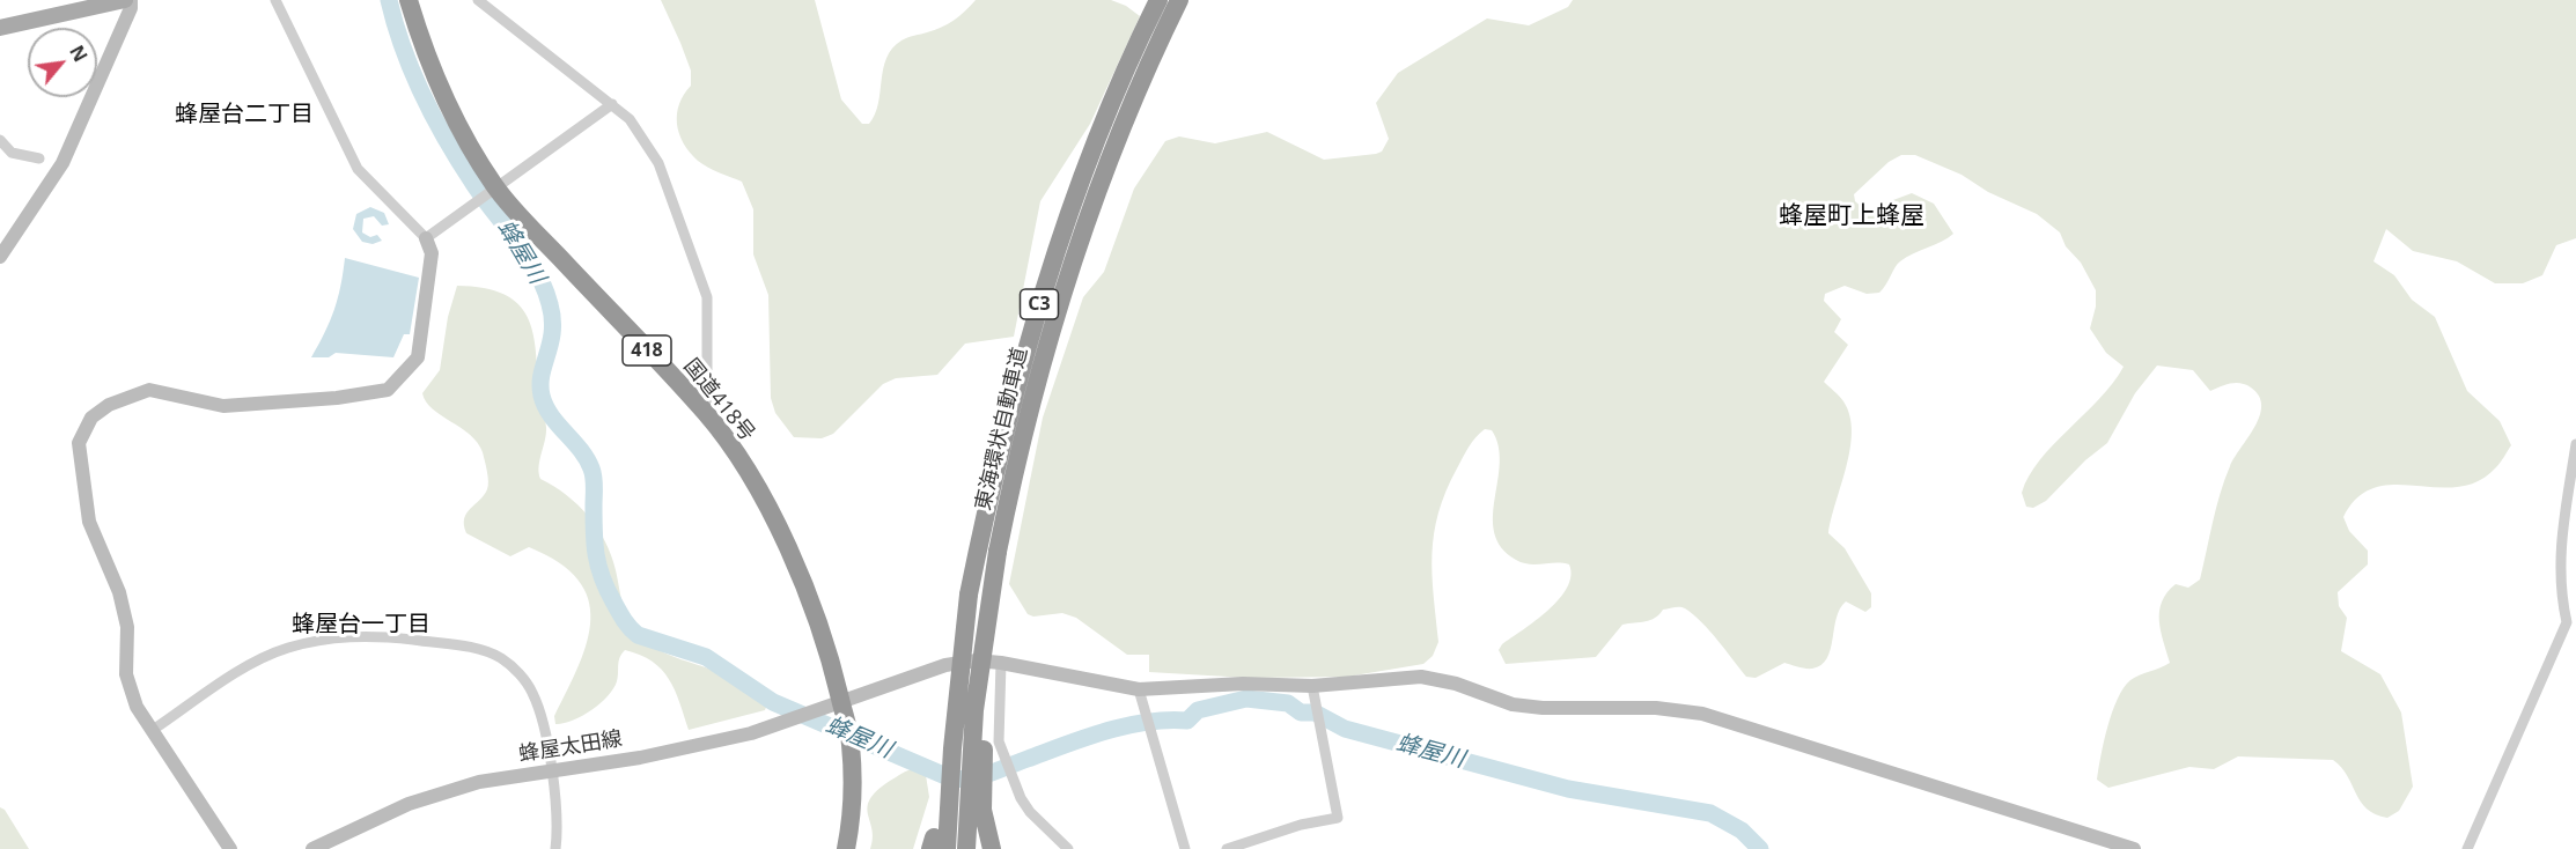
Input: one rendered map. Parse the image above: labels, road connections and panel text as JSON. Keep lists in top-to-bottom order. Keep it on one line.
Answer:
{"streets":{"highway":["C3","418","国道418号","東海環状自動車道"],"street":["蜂屋太田線"]},"crossings":[["国道418号","蜂屋太田線"]],"districts":["蜂屋台二丁目","蜂屋町上蜂屋","蜂屋台一丁目"],"water":["蜂屋川"],"north":"top right"}
